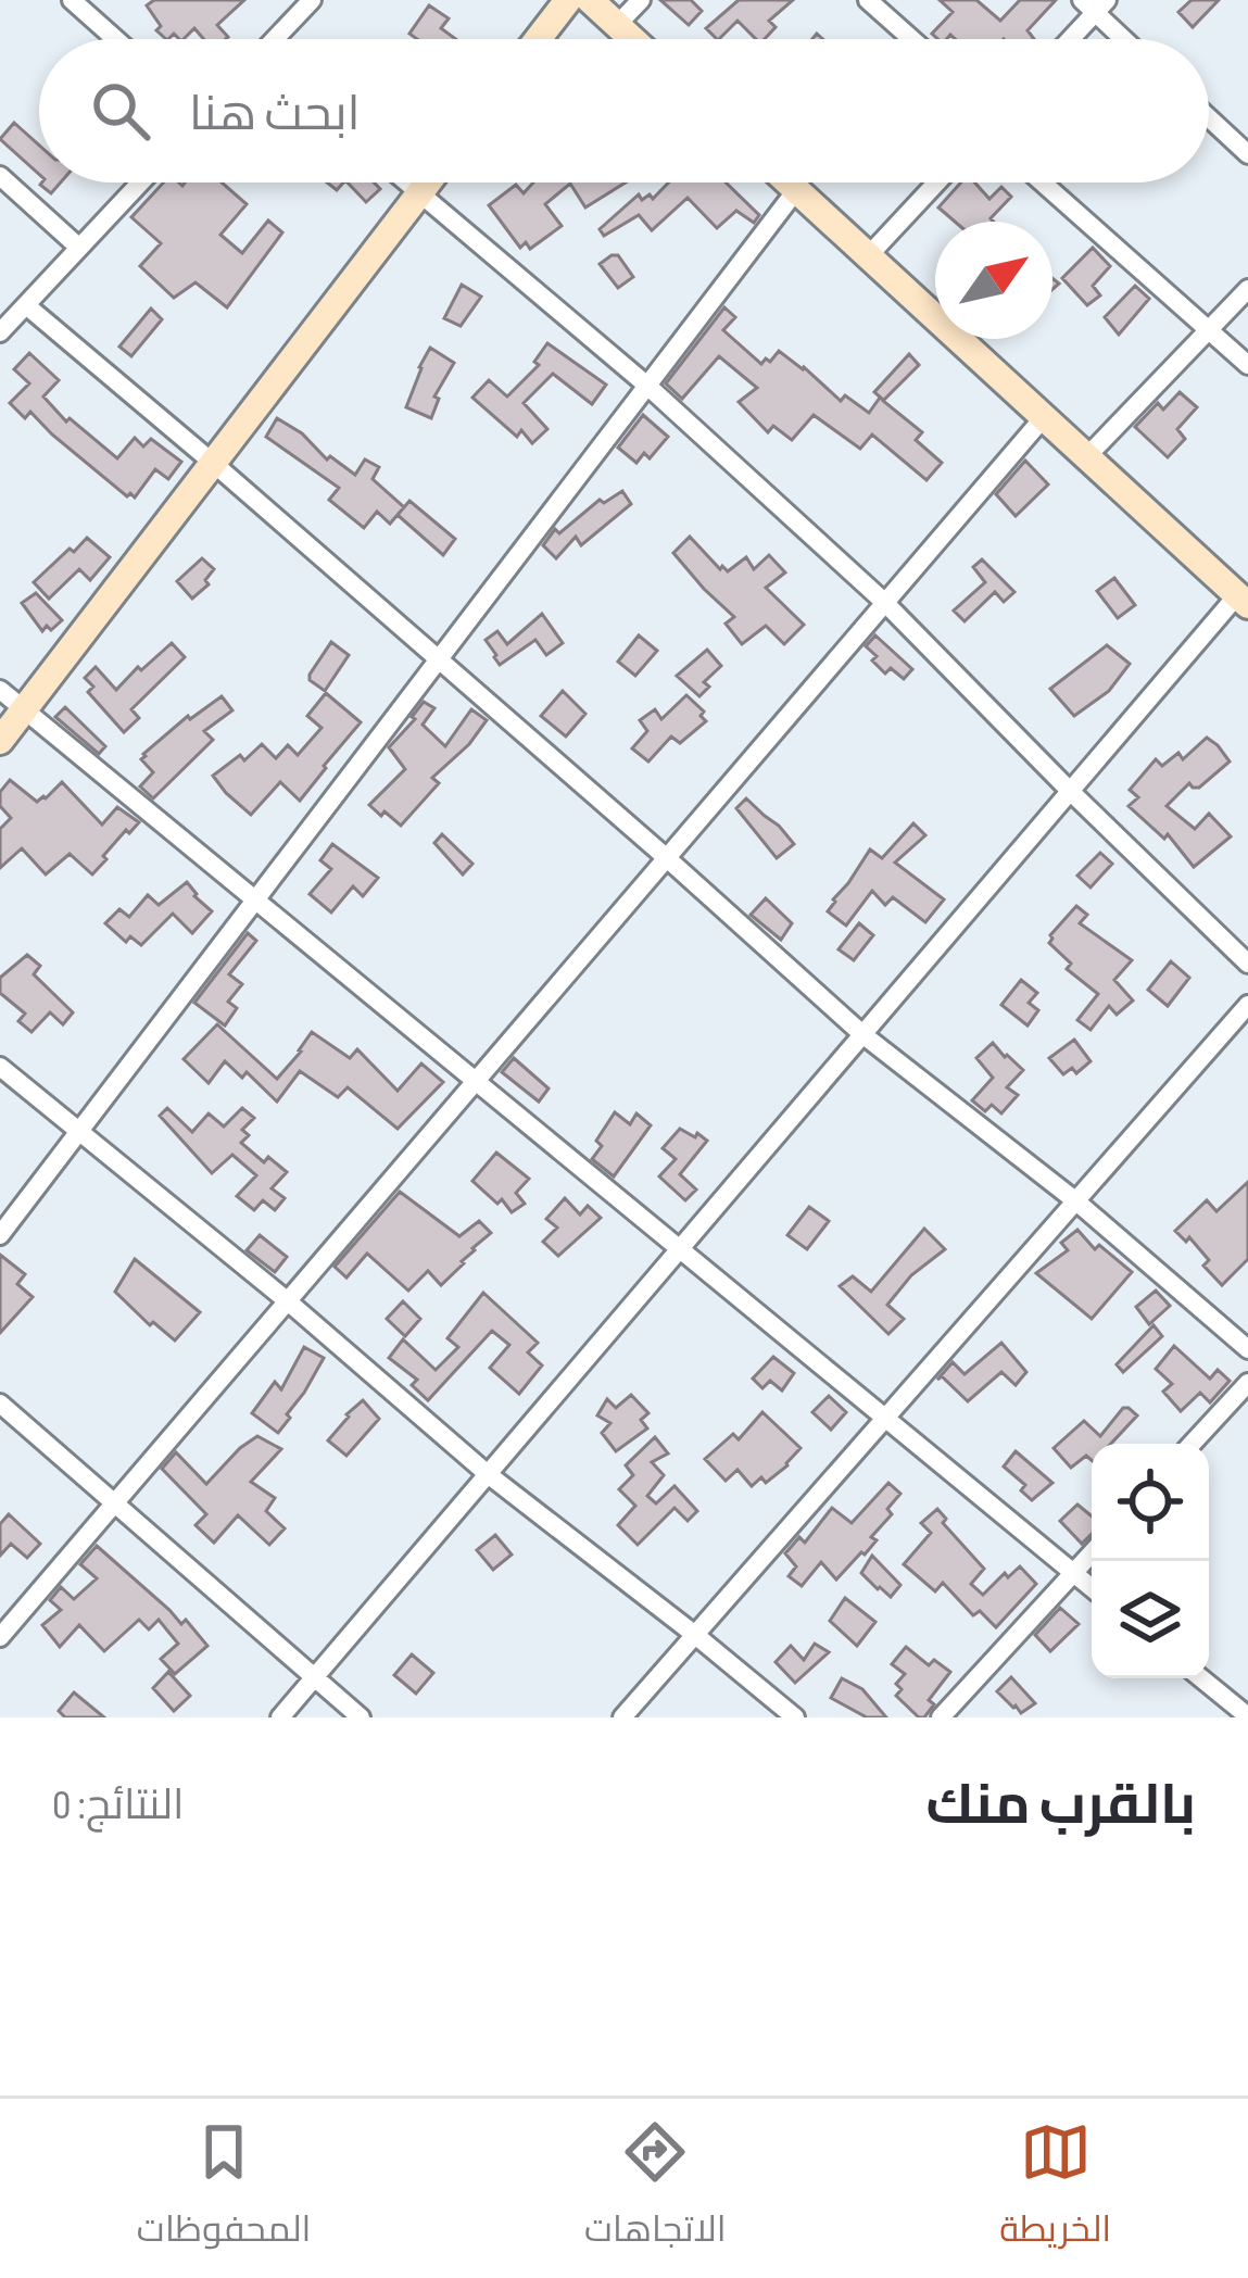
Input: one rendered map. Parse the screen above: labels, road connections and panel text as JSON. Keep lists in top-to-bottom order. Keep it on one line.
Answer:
{"north":"top right","page":{"search":"ابحث هنا","heading":["بالقرب منك","النتائج: 0"],"nav":["الخريطة","الاتجاهات","المحفوظات"]}}
